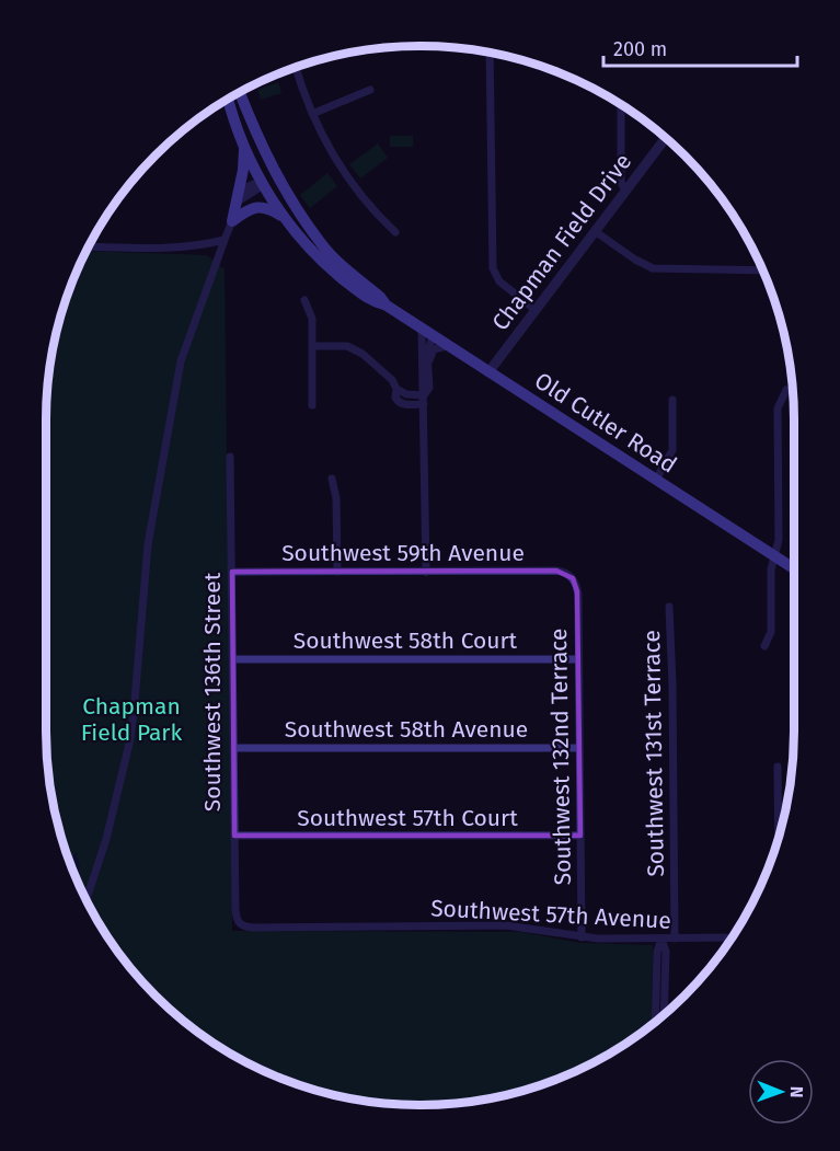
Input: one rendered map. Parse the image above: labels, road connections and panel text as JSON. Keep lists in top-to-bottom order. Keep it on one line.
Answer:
{"streets":{"main road":["Old Cutler Road"],"street":["Chapman Field Drive","Southwest 59th Avenue","Southwest 58th Court","Southwest 136th Street","Southwest 58th Avenue","Southwest 131st Terrace","Southwest 132nd Terrace","Southwest 57th Court","Southwest 57th Avenue"]},"crossings":[["Chapman Field Drive","Old Cutler Road"],["Southwest 59th Avenue","Southwest 136th Street"],["Southwest 59th Avenue","Southwest 132nd Terrace"],["Southwest 58th Court","Southwest 136th Street"],["Southwest 58th Court","Southwest 132nd Terrace"],["Southwest 136th Street","Southwest 58th Avenue"],["Southwest 136th Street","Southwest 57th Court"],["Southwest 136th Street","Southwest 57th Avenue"],["Southwest 58th Avenue","Southwest 132nd Terrace"],["Southwest 131st Terrace","Southwest 57th Avenue"],["Southwest 132nd Terrace","Southwest 57th Court"],["Southwest 132nd Terrace","Southwest 57th Avenue"]],"parks":["Chapman Field Park"],"scale_bar":"200 m","north":"right"}
